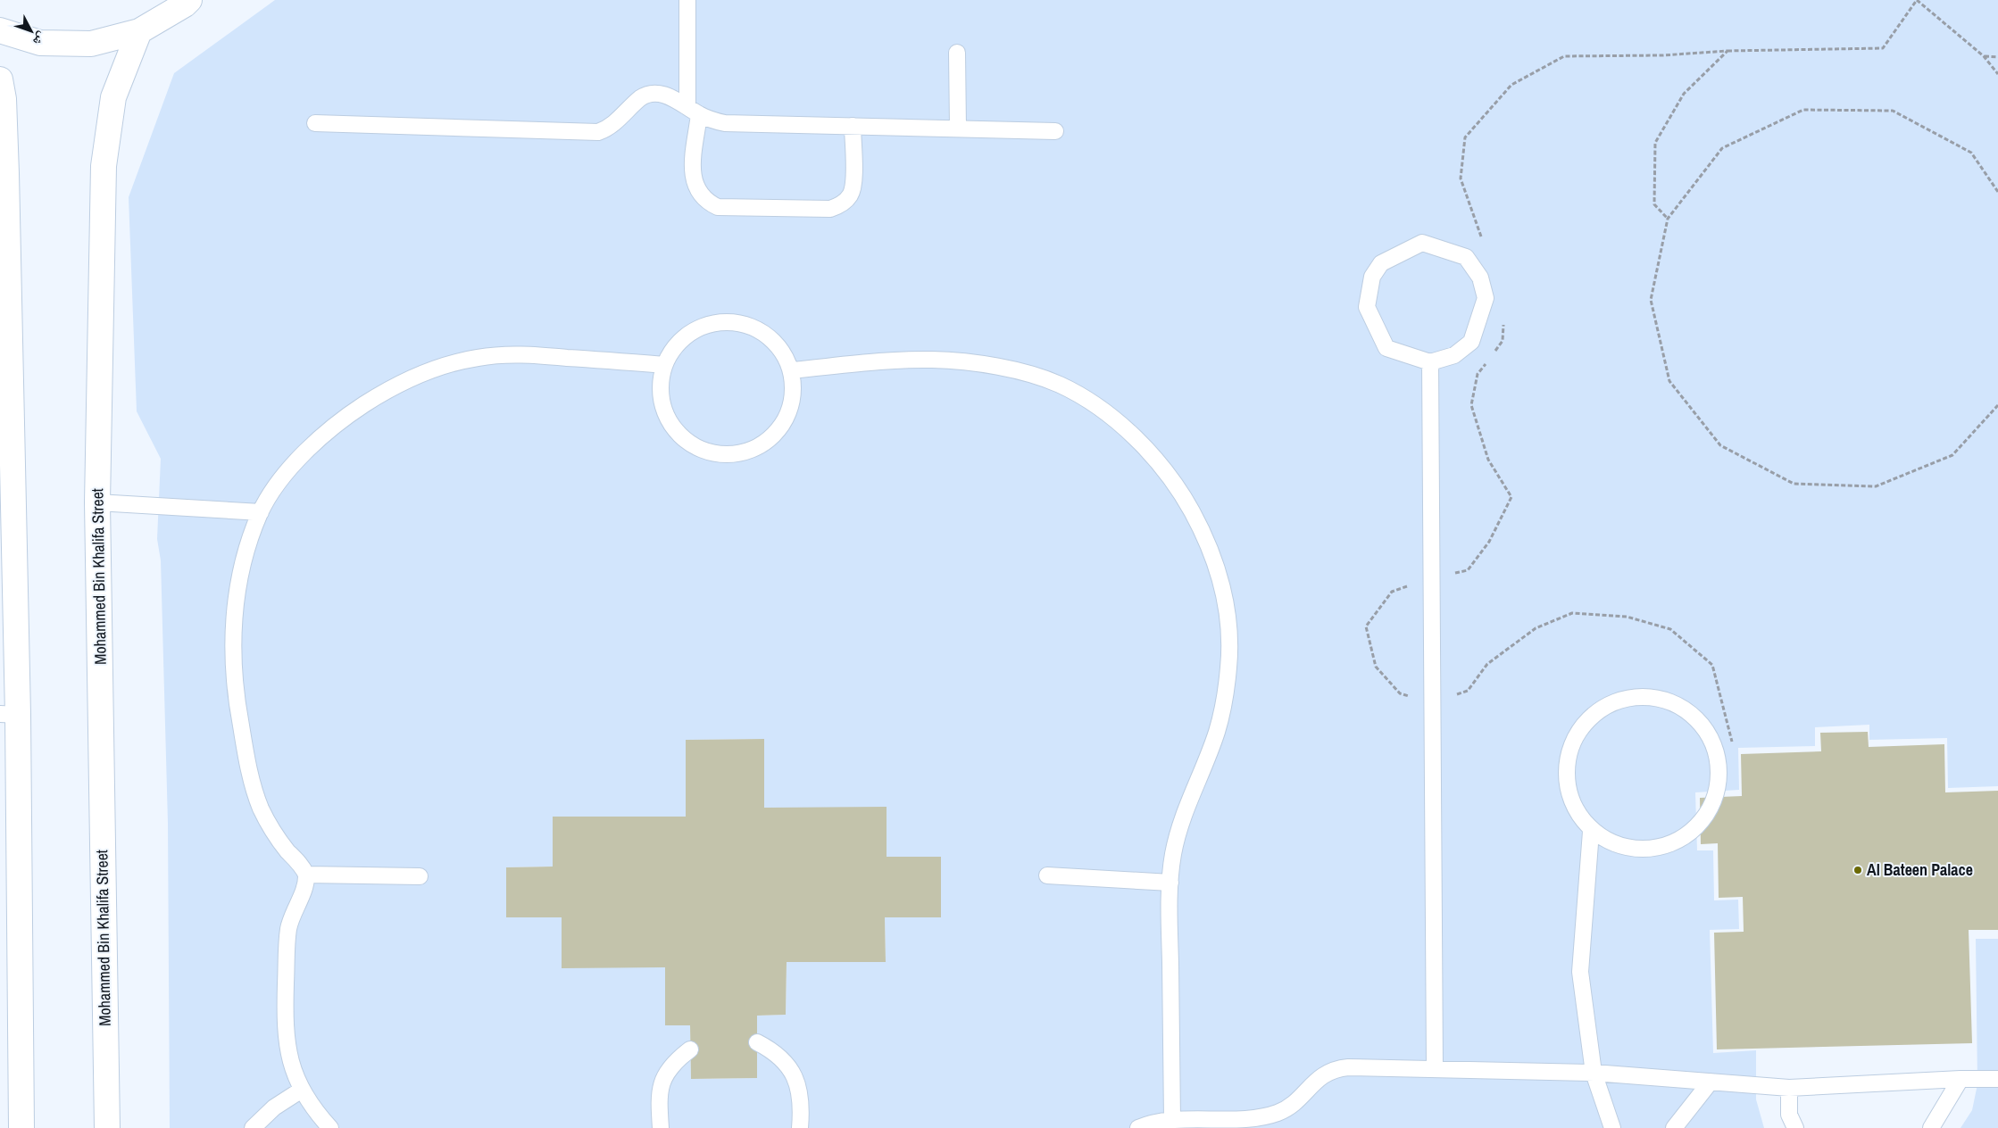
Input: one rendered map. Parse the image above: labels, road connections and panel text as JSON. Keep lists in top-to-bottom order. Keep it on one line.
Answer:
{"streets":{"main road":["Mohammed Bin Khalifa Street"]},"places":["Al Bateen Palace"],"north":"bottom right"}
